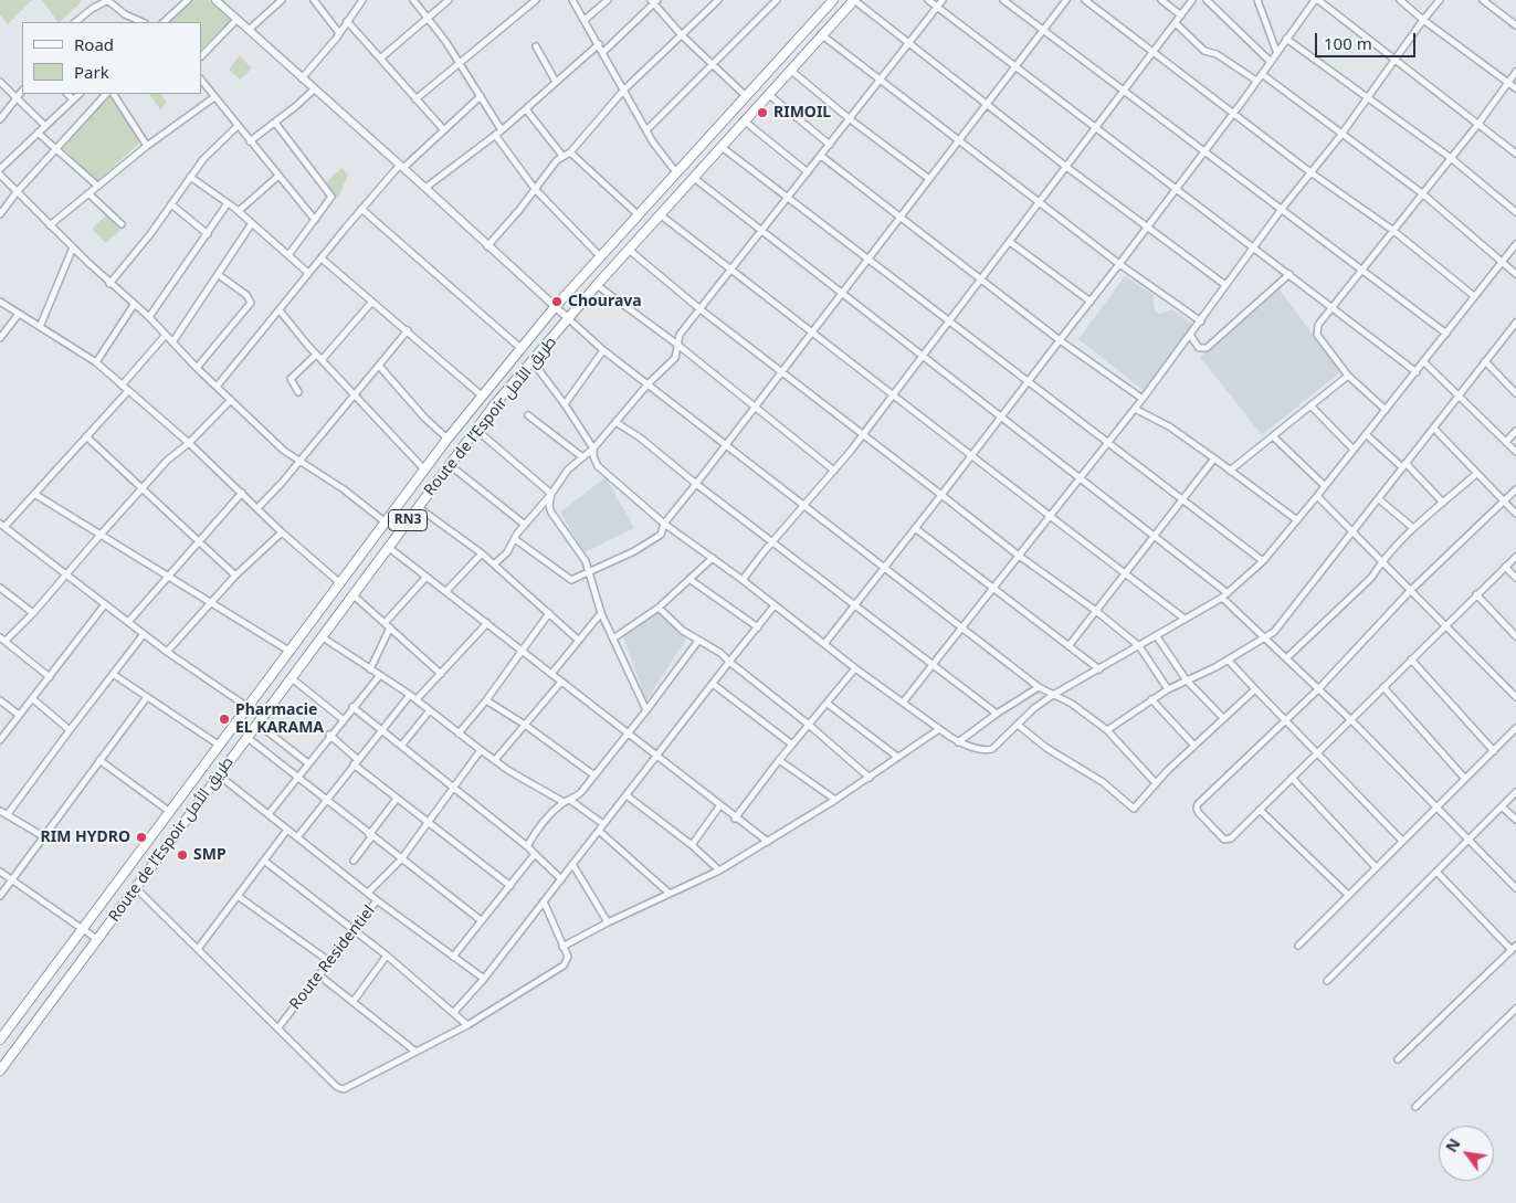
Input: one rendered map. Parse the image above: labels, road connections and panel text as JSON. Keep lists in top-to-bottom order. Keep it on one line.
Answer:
{"streets":{"highway":["Route de l’Espoir طريق الأمل","RN3"],"street":["Route Residentiel"]},"crossings":[["Route de l’Espoir طريق الأمل","Route Residentiel"]],"places":["RIMOIL","Chourava","Pharmacie EL KARAMA","RIM HYDRO","SMP"],"legend":["Road","Park"],"scale_bar":"100 m","north":"top left"}
